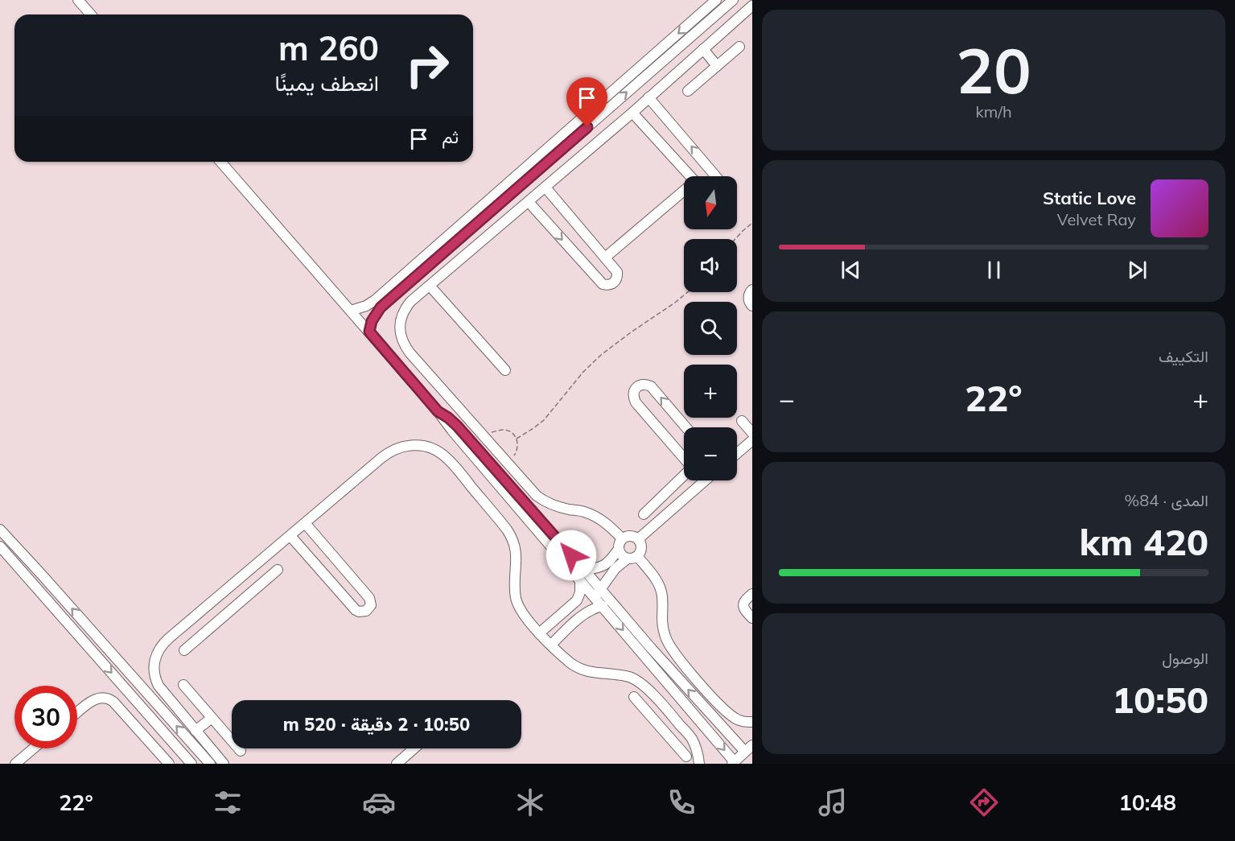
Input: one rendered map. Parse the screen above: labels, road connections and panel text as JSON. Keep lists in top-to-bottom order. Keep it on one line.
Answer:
{"north":"bottom","page":{"tile":[["20","km/h"],"التكييف",["المدى · 84%","420 km"],["الوصول","10:50"]],"turn":["260 m","انعطف يمينًا"],"then":"ثم","map_buttons":["+","−"],"song":["Static Love","Velvet Ray"],"heat":["−","22°","+"],"limit":"30","trip":"10:50 · 2 دقيقة · 520 m","tabs":["10:48","22°"]}}
